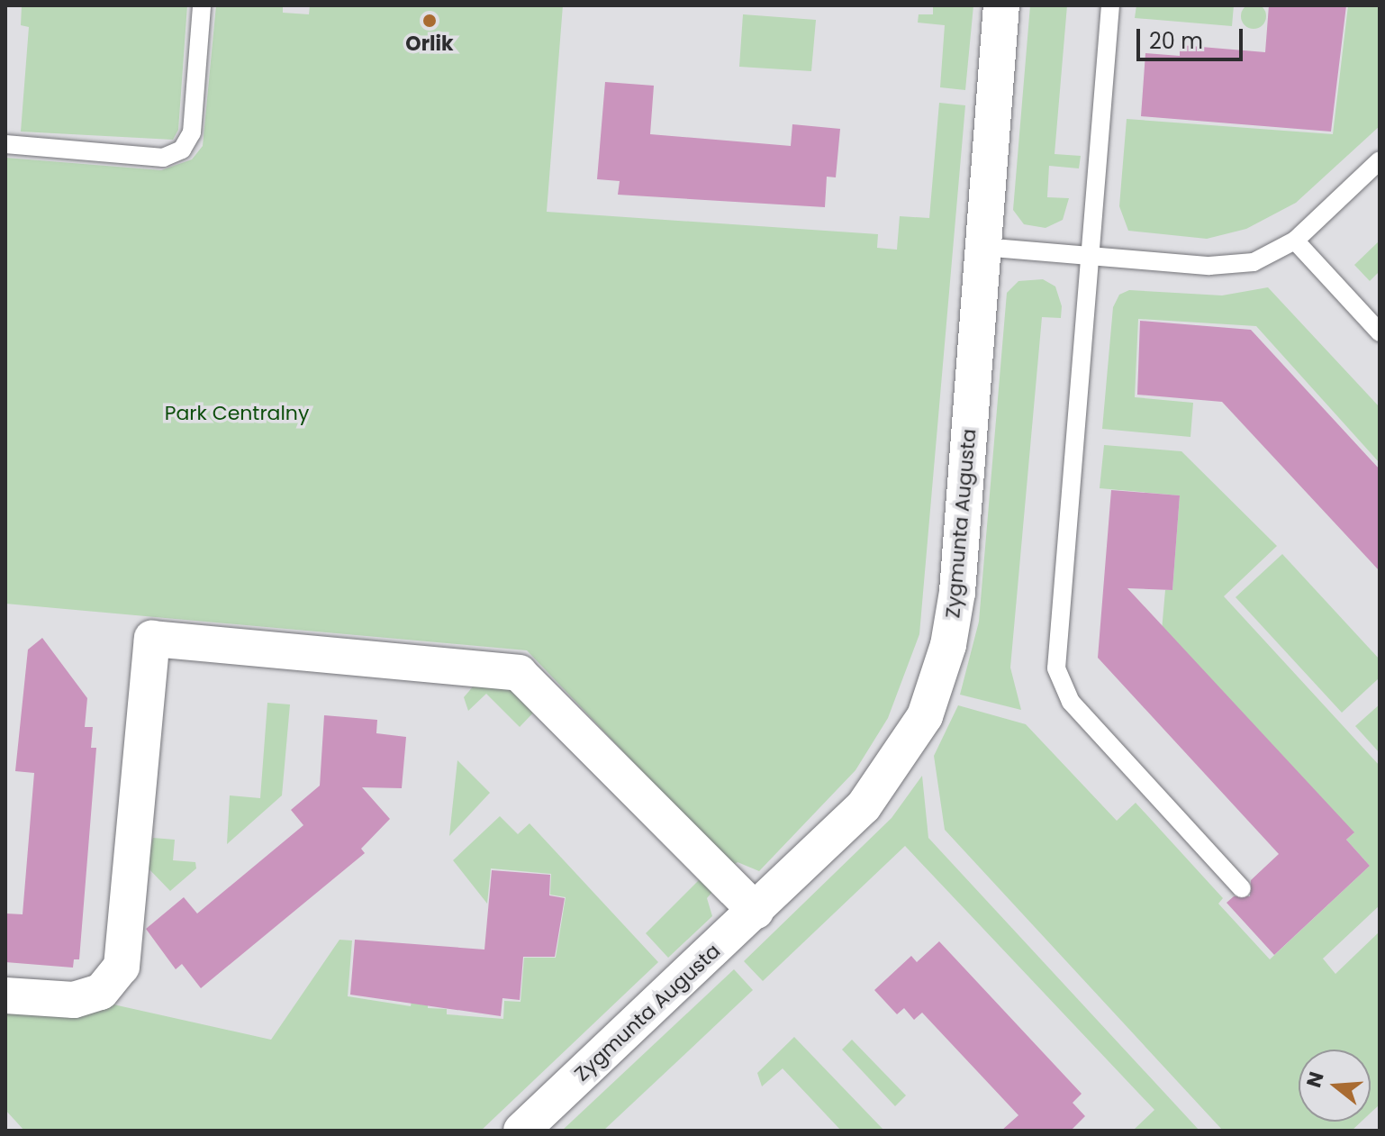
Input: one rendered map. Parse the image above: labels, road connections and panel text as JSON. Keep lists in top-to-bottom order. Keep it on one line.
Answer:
{"streets":{"street":["Zygmunta Augusta"]},"parks":["Park Centralny"],"places":["Orlik"],"scale_bar":"20 m","north":"left"}
